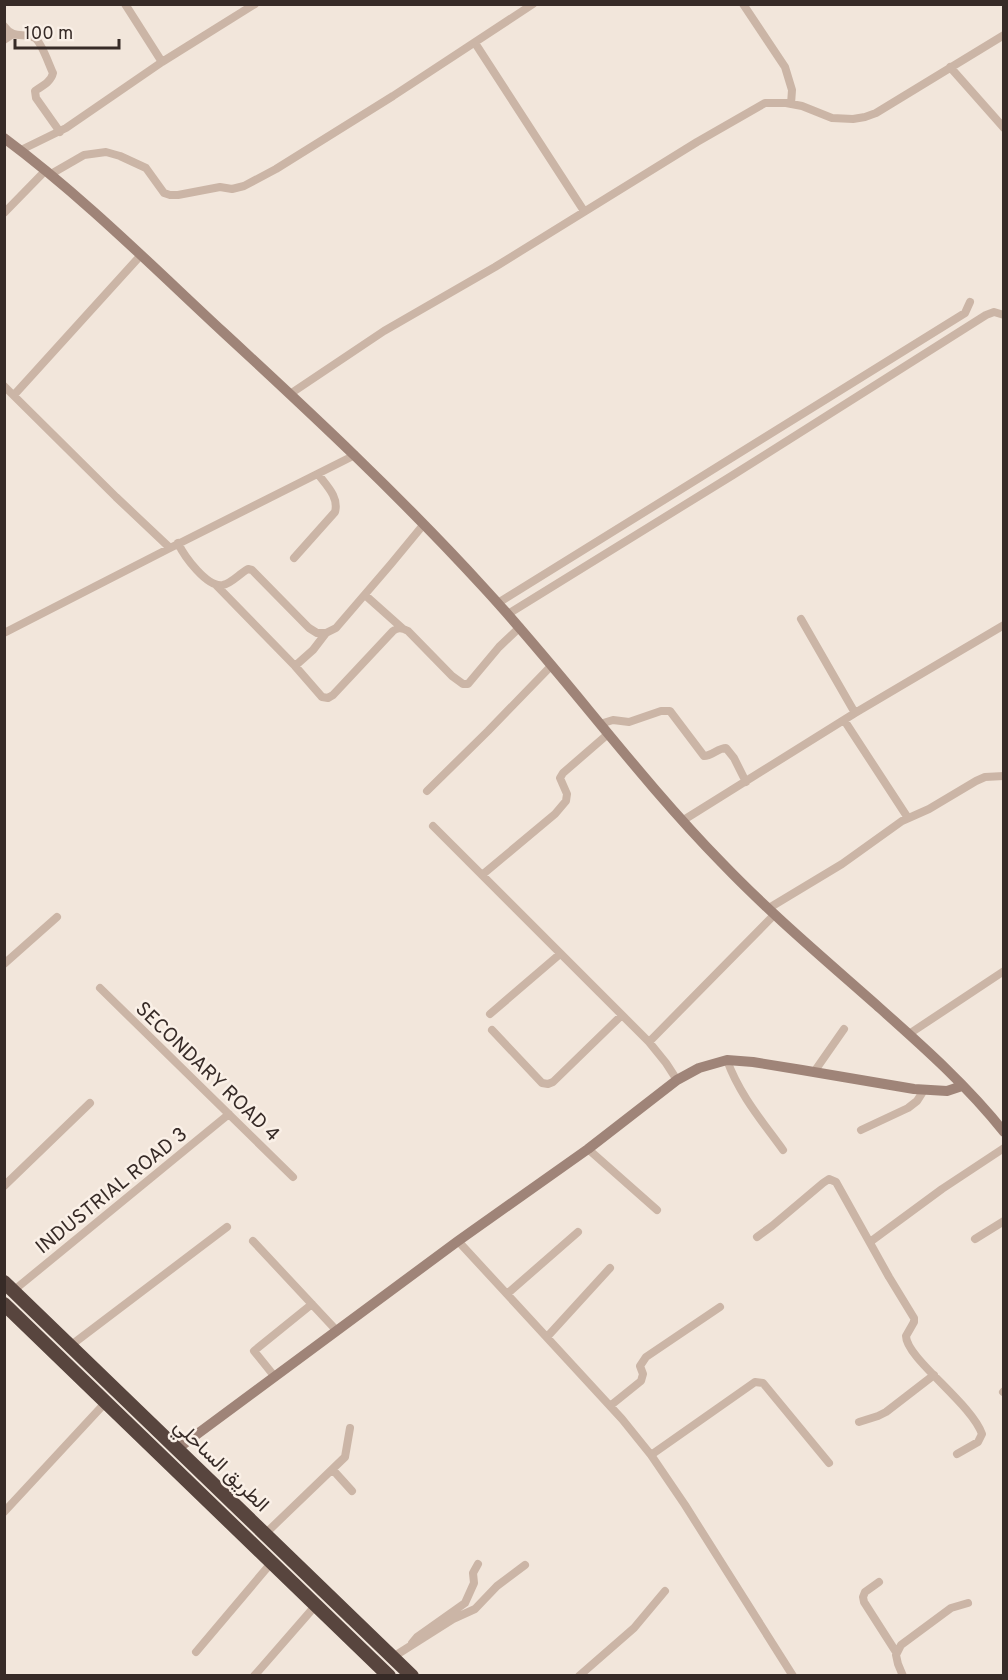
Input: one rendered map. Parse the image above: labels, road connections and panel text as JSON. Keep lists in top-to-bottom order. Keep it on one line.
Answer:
{"streets":{"highway":["الطريق الساحلي"],"street":["SECONDARY ROAD 4","INDUSTRIAL ROAD 3"]},"crossings":[["SECONDARY ROAD 4","INDUSTRIAL ROAD 3"],["INDUSTRIAL ROAD 3","الطريق الساحلي"]],"scale_bar":"100 m"}
